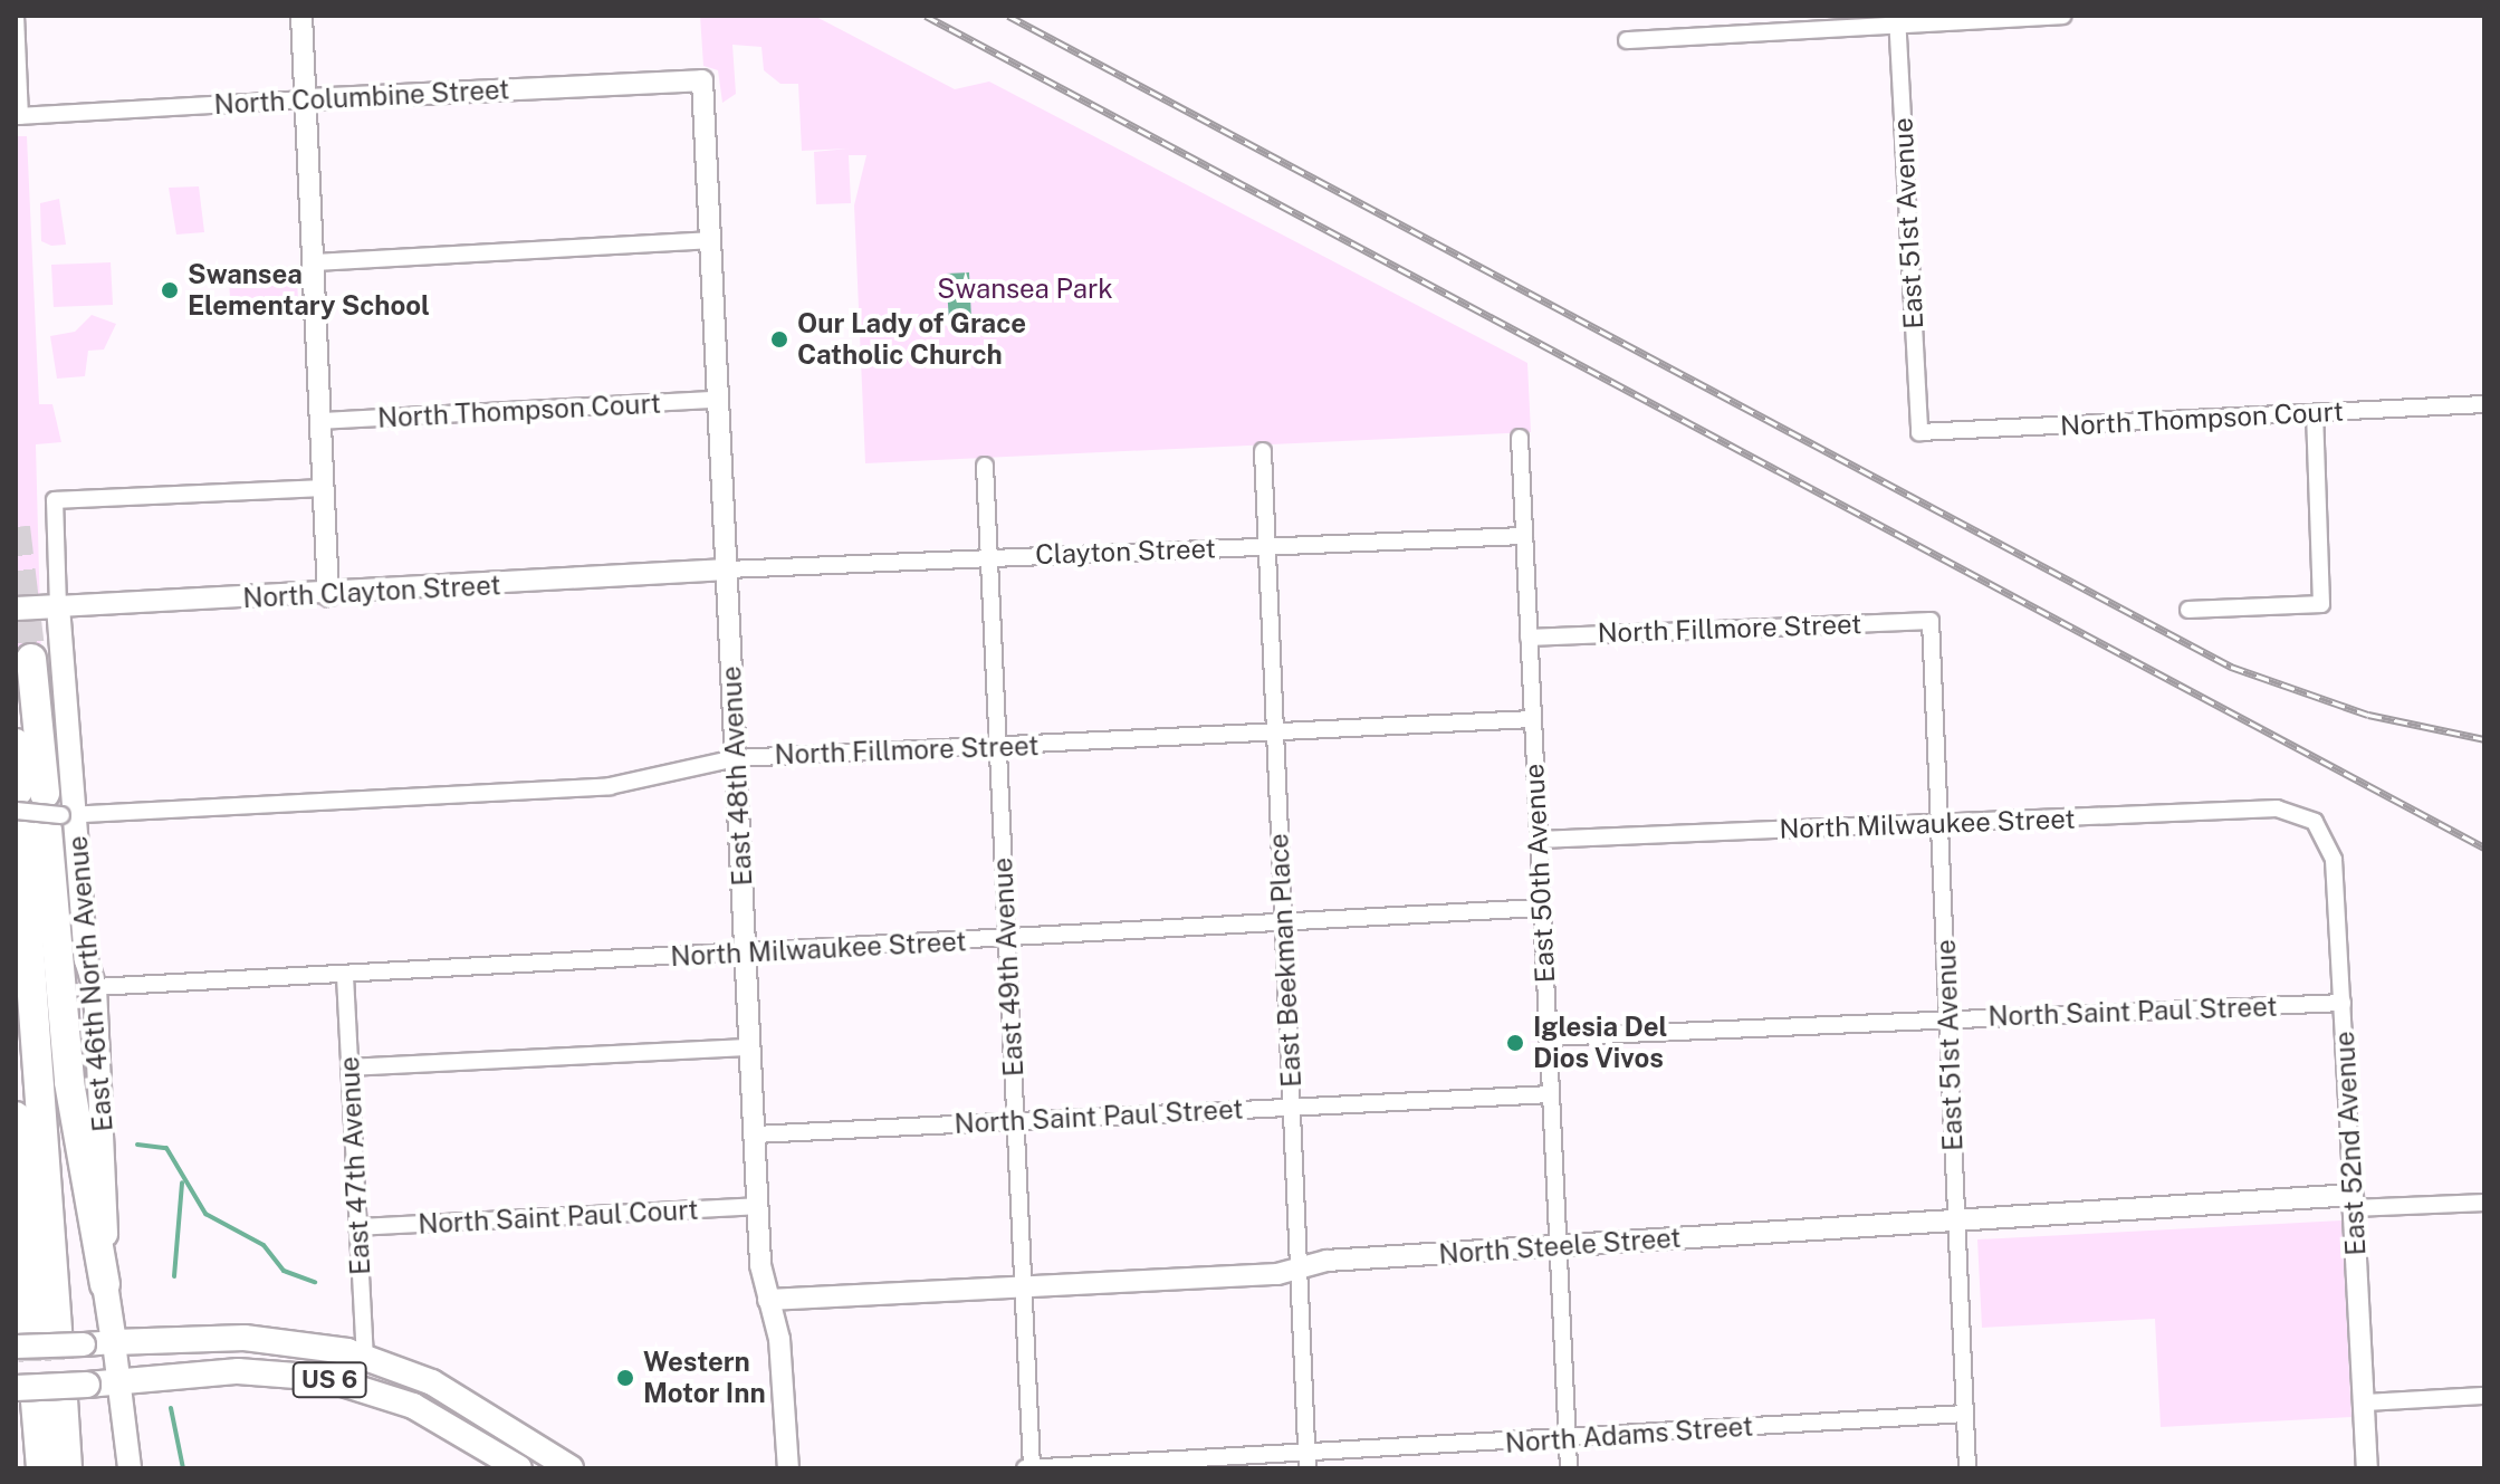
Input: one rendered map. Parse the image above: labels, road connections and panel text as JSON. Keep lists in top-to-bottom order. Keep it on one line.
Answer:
{"streets":{"highway":["East 46th North Avenue","US 6"],"main road":["North Clayton Street"],"street":["North Columbine Street","East 51st Avenue","North Thompson Court","Clayton Street","North Fillmore Street","East 48th Avenue","North Milwaukee Street","East 50th Avenue","East Beekman Place","East 49th Avenue","North Saint Paul Street","East 52nd Avenue","East 47th Avenue","North Saint Paul Court","North Steele Street","North Adams Street"]},"crossings":[["North Columbine Street","East 48th Avenue"],["East 51st Avenue","North Thompson Court"],["East 51st Avenue","North Fillmore Street"],["East 51st Avenue","North Milwaukee Street"],["East 51st Avenue","North Saint Paul Street"],["East 51st Avenue","North Steele Street"],["East 51st Avenue","North Adams Street"],["North Thompson Court","East 48th Avenue"],["Clayton Street","North Clayton Street"],["Clayton Street","East 48th Avenue"],["Clayton Street","East 50th Avenue"],["Clayton Street","East Beekman Place"],["Clayton Street","East 49th Avenue"],["North Clayton Street","East 48th Avenue"],["North Clayton Street","East 46th North Avenue"],["North Fillmore Street","East 48th Avenue"],["North Fillmore Street","East 50th Avenue"],["North Fillmore Street","East Beekman Place"],["North Fillmore Street","East 49th Avenue"],["North Fillmore Street","East 46th North Avenue"],["East 48th Avenue","North Milwaukee Street"],["East 48th Avenue","North Saint Paul Street"],["East 48th Avenue","North Saint Paul Court"],["East 48th Avenue","North Steele Street"],["North Milwaukee Street","East 50th Avenue"],["North Milwaukee Street","East Beekman Place"],["North Milwaukee Street","East 49th Avenue"],["North Milwaukee Street","East 46th North Avenue"],["North Milwaukee Street","East 52nd Avenue"],["North Milwaukee Street","East 47th Avenue"],["East 50th Avenue","North Saint Paul Street"],["East 50th Avenue","North Steele Street"],["East 50th Avenue","North Adams Street"],["East Beekman Place","North Saint Paul Street"],["East Beekman Place","North Steele Street"],["East Beekman Place","North Adams Street"],["East 49th Avenue","North Saint Paul Street"],["East 49th Avenue","North Steele Street"],["East 49th Avenue","North Adams Street"],["East 46th North Avenue","US 6"],["North Saint Paul Street","East 52nd Avenue"],["East 52nd Avenue","North Steele Street"],["East 47th Avenue","North Saint Paul Court"],["East 47th Avenue","US 6"]],"parks":["Swansea Park"],"places":["Swansea Elementary School","Our Lady of Grace Catholic Church","Iglesia Del Dios Vivos","Western Motor Inn"]}
